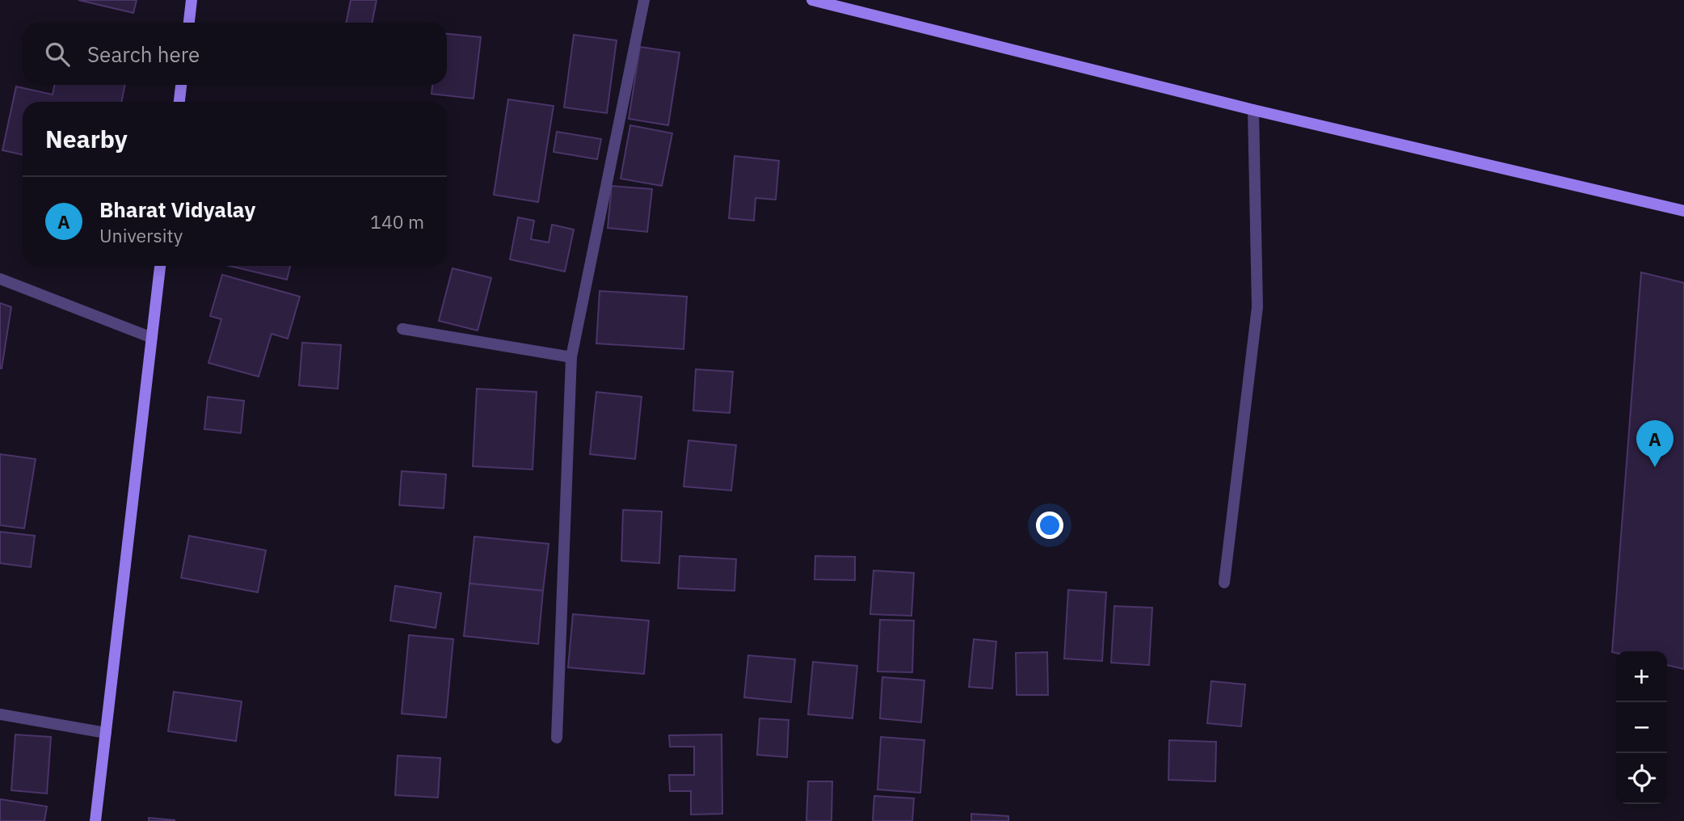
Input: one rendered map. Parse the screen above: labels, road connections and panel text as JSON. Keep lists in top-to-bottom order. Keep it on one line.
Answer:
{"page":{"search":"Search here","heading":"Nearby","list":[{"mark":"A","name":"Bharat Vidyalay","note":"University","value":"140 m"}],"pins":"A","map_buttons":["+","−"]}}
